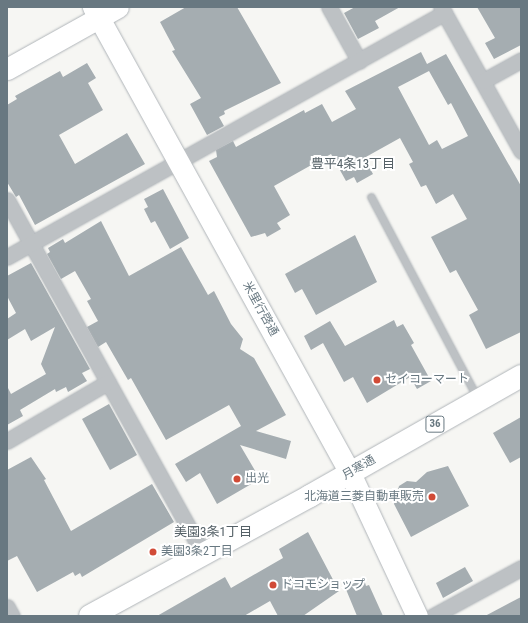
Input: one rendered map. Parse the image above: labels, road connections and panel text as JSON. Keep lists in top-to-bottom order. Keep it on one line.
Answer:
{"streets":{"highway":["36","月寒通"],"street":["米里行啓通"]},"crossings":[["米里行啓通","月寒通"]],"districts":["豊平4条13丁目","美園3条1丁目"],"places":["セイコーマート","出光","北海道三菱自動車販売","美園3条2丁目","ドコモショップ"]}
